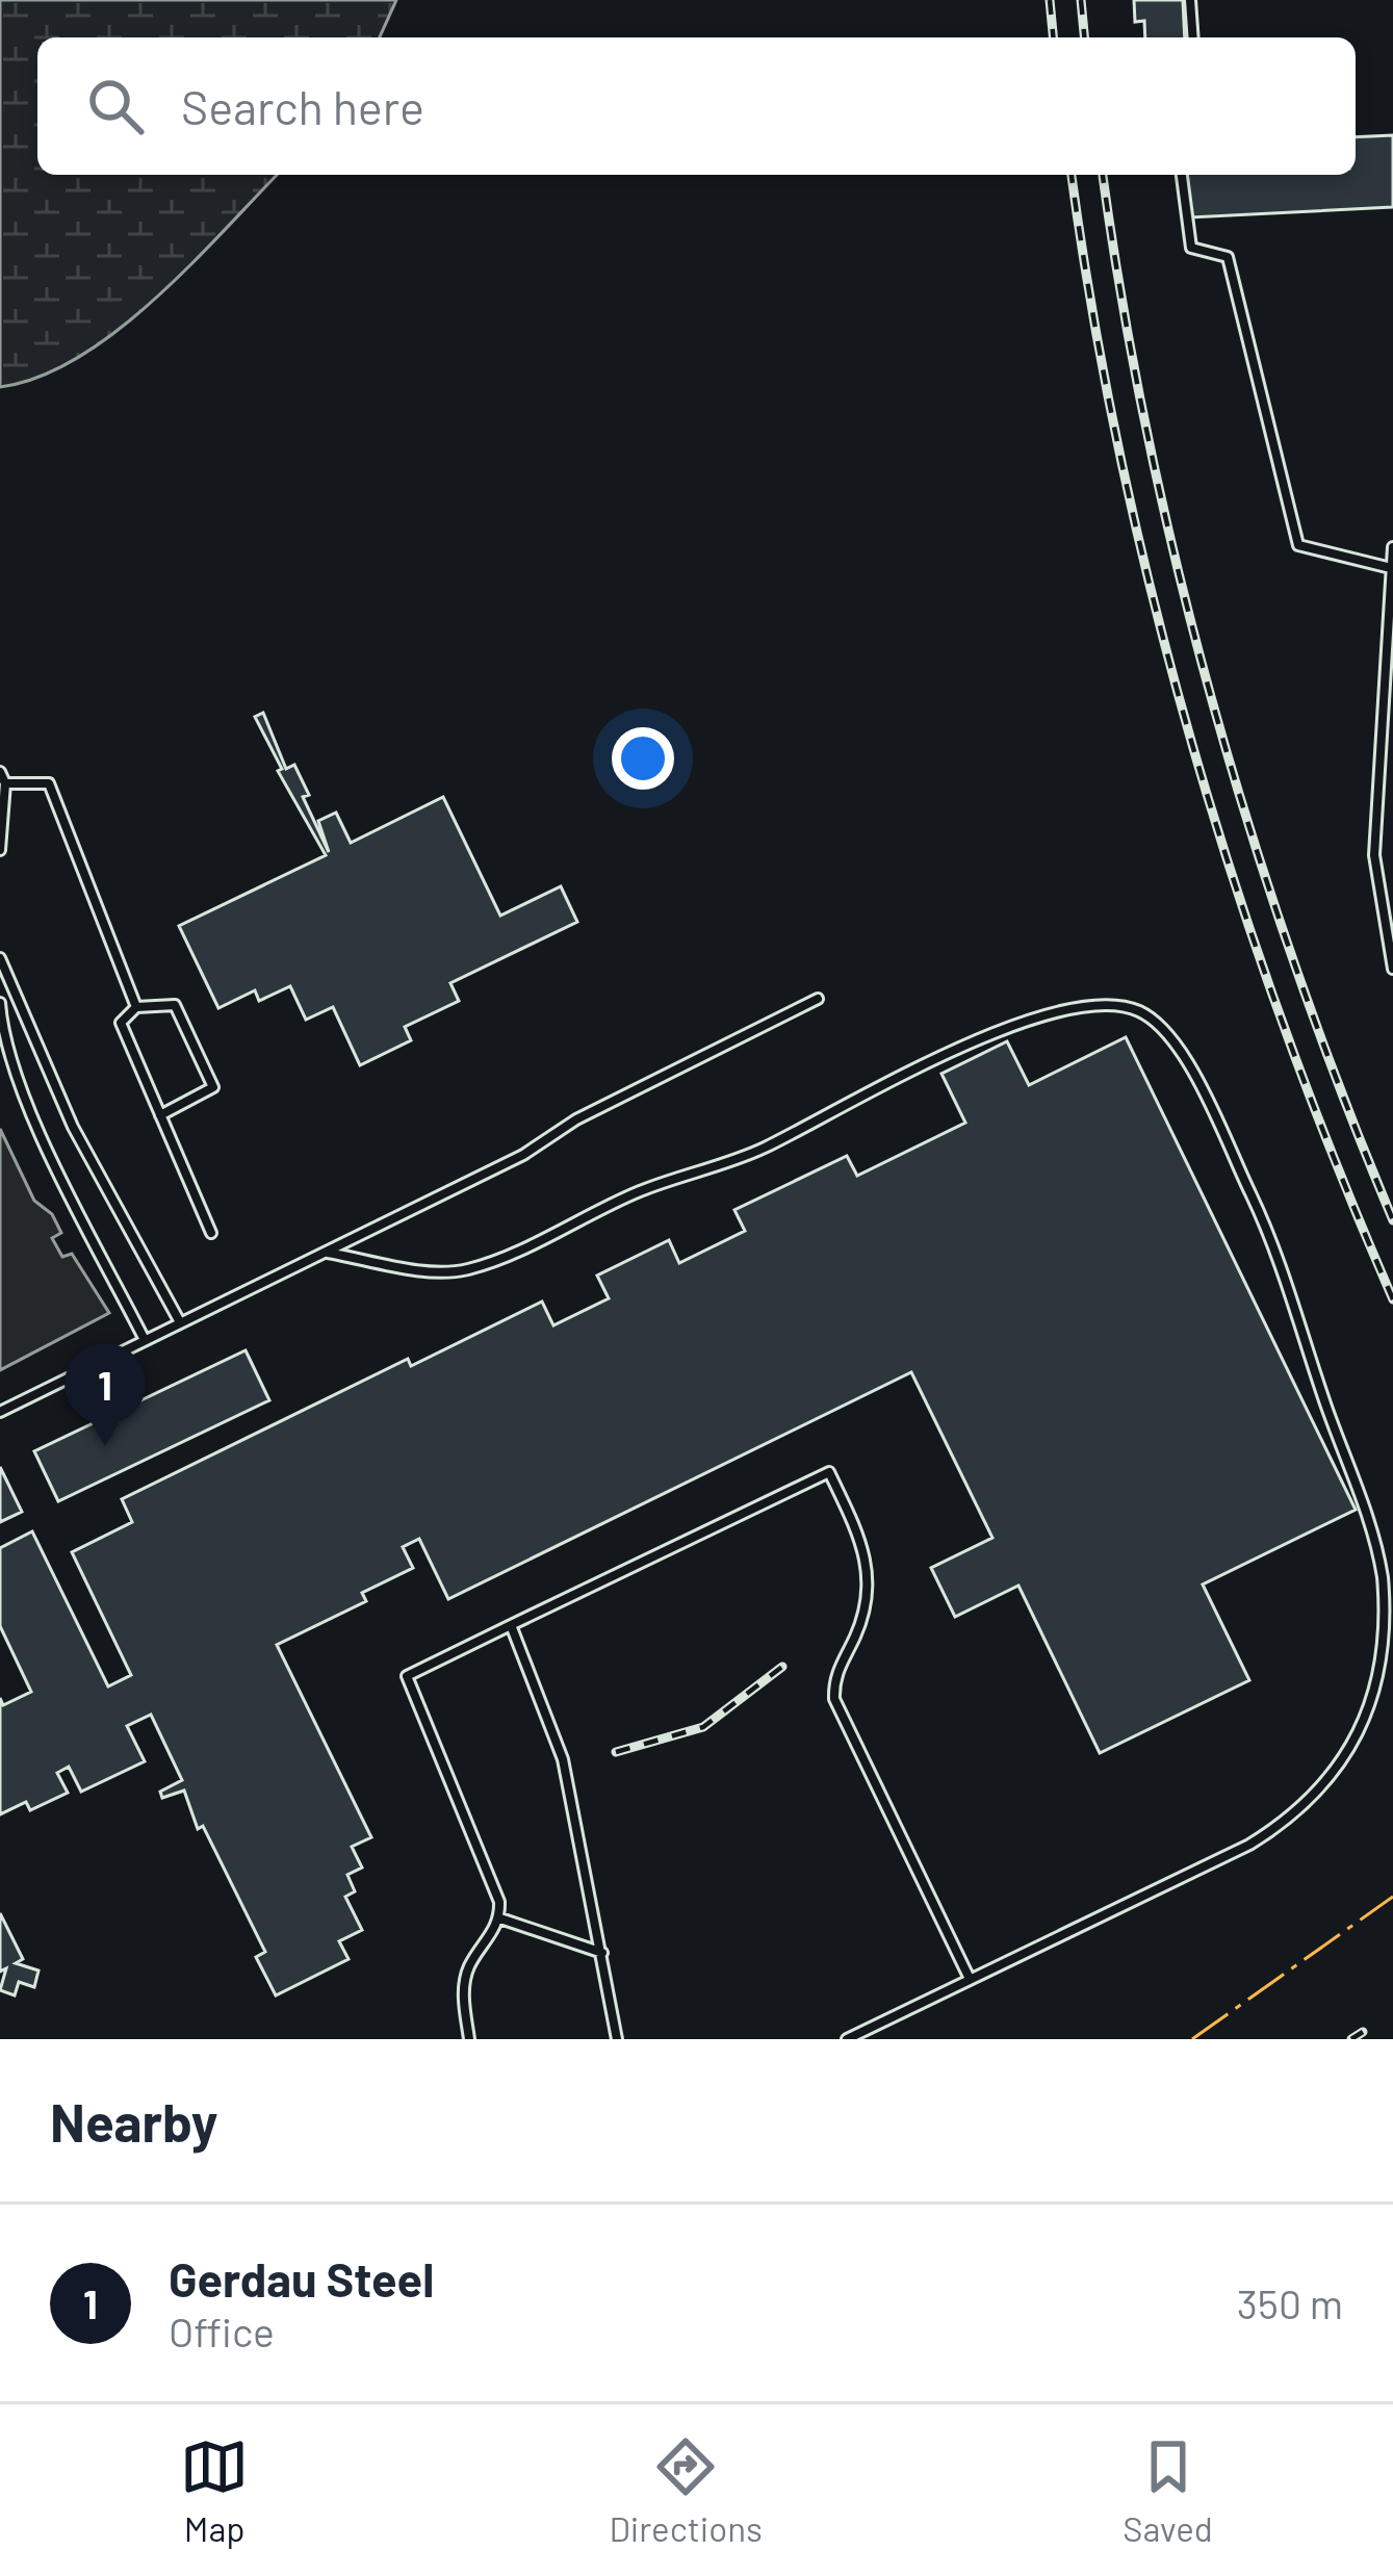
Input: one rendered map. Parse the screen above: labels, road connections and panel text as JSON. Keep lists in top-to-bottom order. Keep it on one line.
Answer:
{"page":{"search":"Search here","pins":"1","heading":"Nearby","list":[{"mark":"1","name":"Gerdau Steel","note":"Office","value":"350 m"}],"nav":["Map","Directions","Saved"]}}
